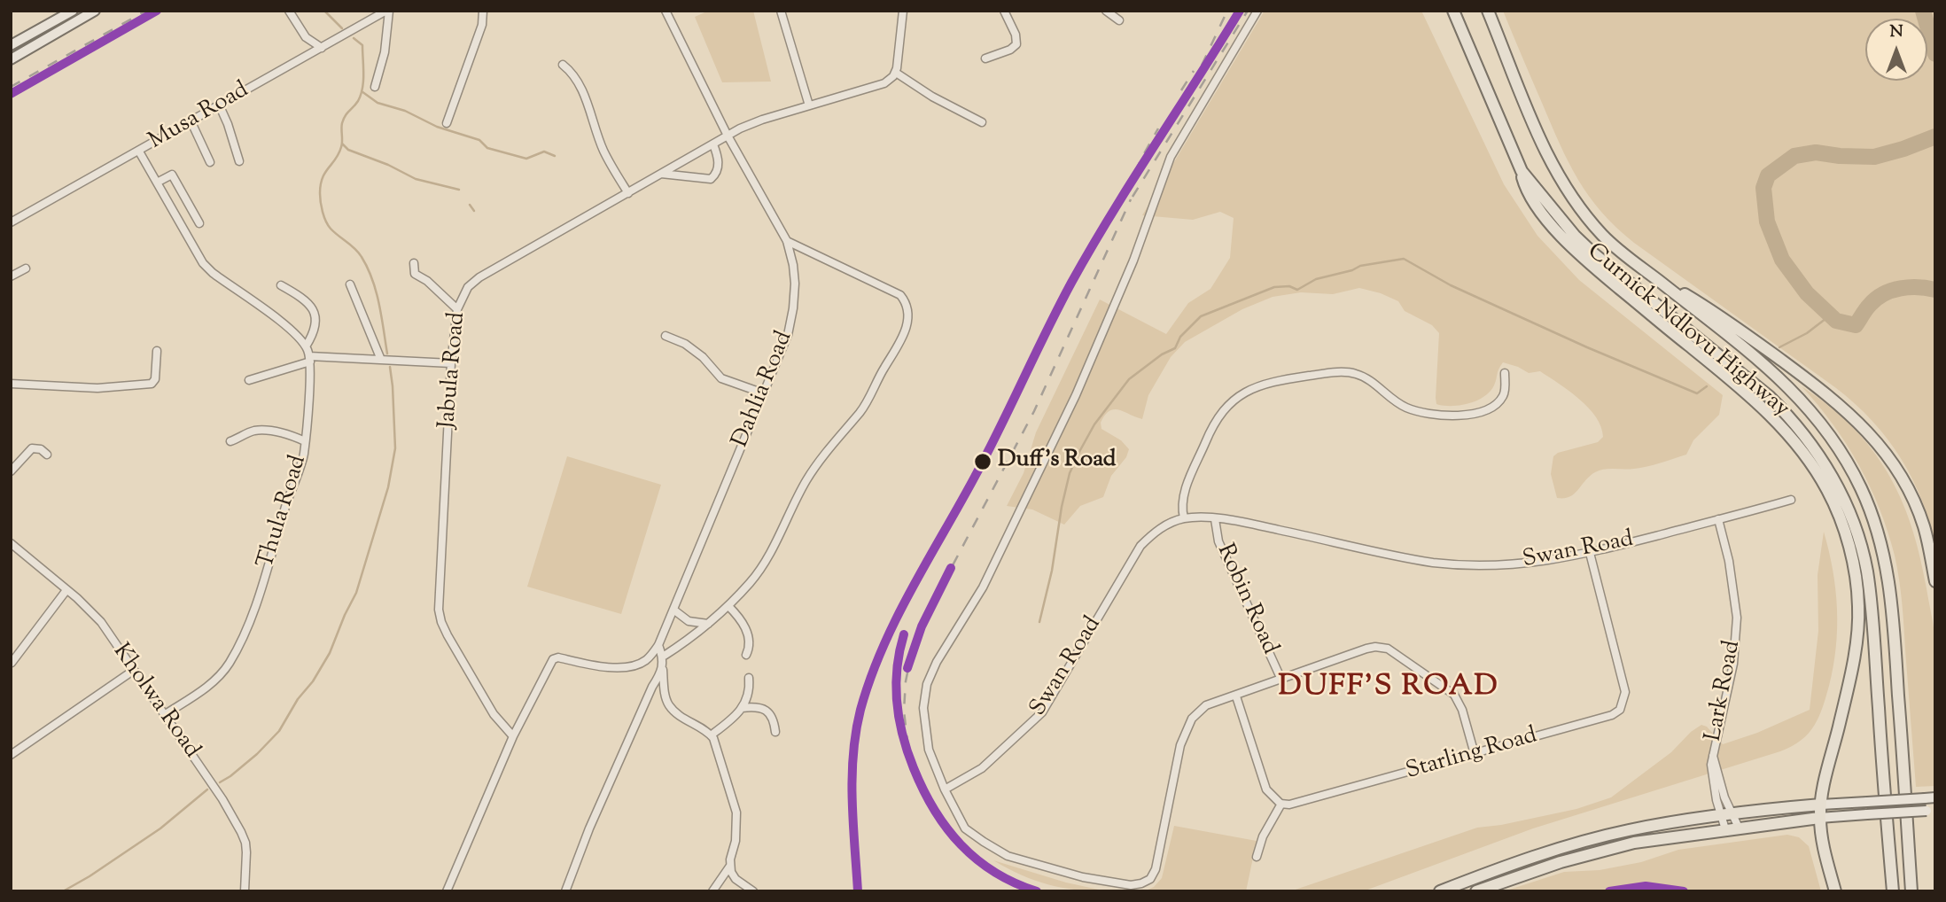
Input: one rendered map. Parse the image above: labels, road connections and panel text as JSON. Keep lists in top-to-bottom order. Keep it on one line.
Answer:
{"streets":{"main road":["Curnick Ndlovu Highway"],"street":["Musa Road","Jabula Road","Dahlia Road","Thula Road","Swan Road","Robin Road","Lark Road","Kholwa Road","Starling Road"]},"crossings":[["Musa Road","Thula Road"],["Jabula Road","Dahlia Road"],["Thula Road","Kholwa Road"],["Swan Road","Robin Road"],["Swan Road","Lark Road"],["Swan Road","Starling Road"]],"districts":["DUFF'S ROAD"],"places":["Duff's Road"],"north":"top"}
